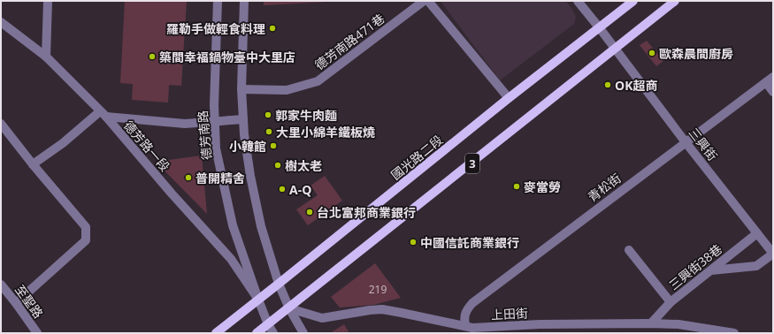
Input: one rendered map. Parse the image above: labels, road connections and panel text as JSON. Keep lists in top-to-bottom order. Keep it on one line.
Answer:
{"streets":{"main road":["國光路二段","3"],"street":["德芳南路471巷","德芳南路","三興街","德芳路一段","青松街","三興街38巷","至聖路","上田街"]},"crossings":[["德芳南路","德芳路一段"],["德芳南路","國光路二段"],["德芳南路","3"],["三興街","國光路二段"],["三興街","3"],["三興街","青松街"],["三興街","三興街38巷"],["德芳路一段","國光路二段"],["3","上田街"],["青松街","上田街"],["三興街38巷","上田街"]],"places":["羅勒手做輕食料理","歐森晨間廚房","築間幸福鍋物臺中大里店","OK超商","郭家牛肉麵","大里小綿羊鐵板燒","小韓館","樹太老","普開精舍","麥當勞","A-Q","台北富邦商業銀行","中國信託商業銀行"],"house_numbers":["219"]}
